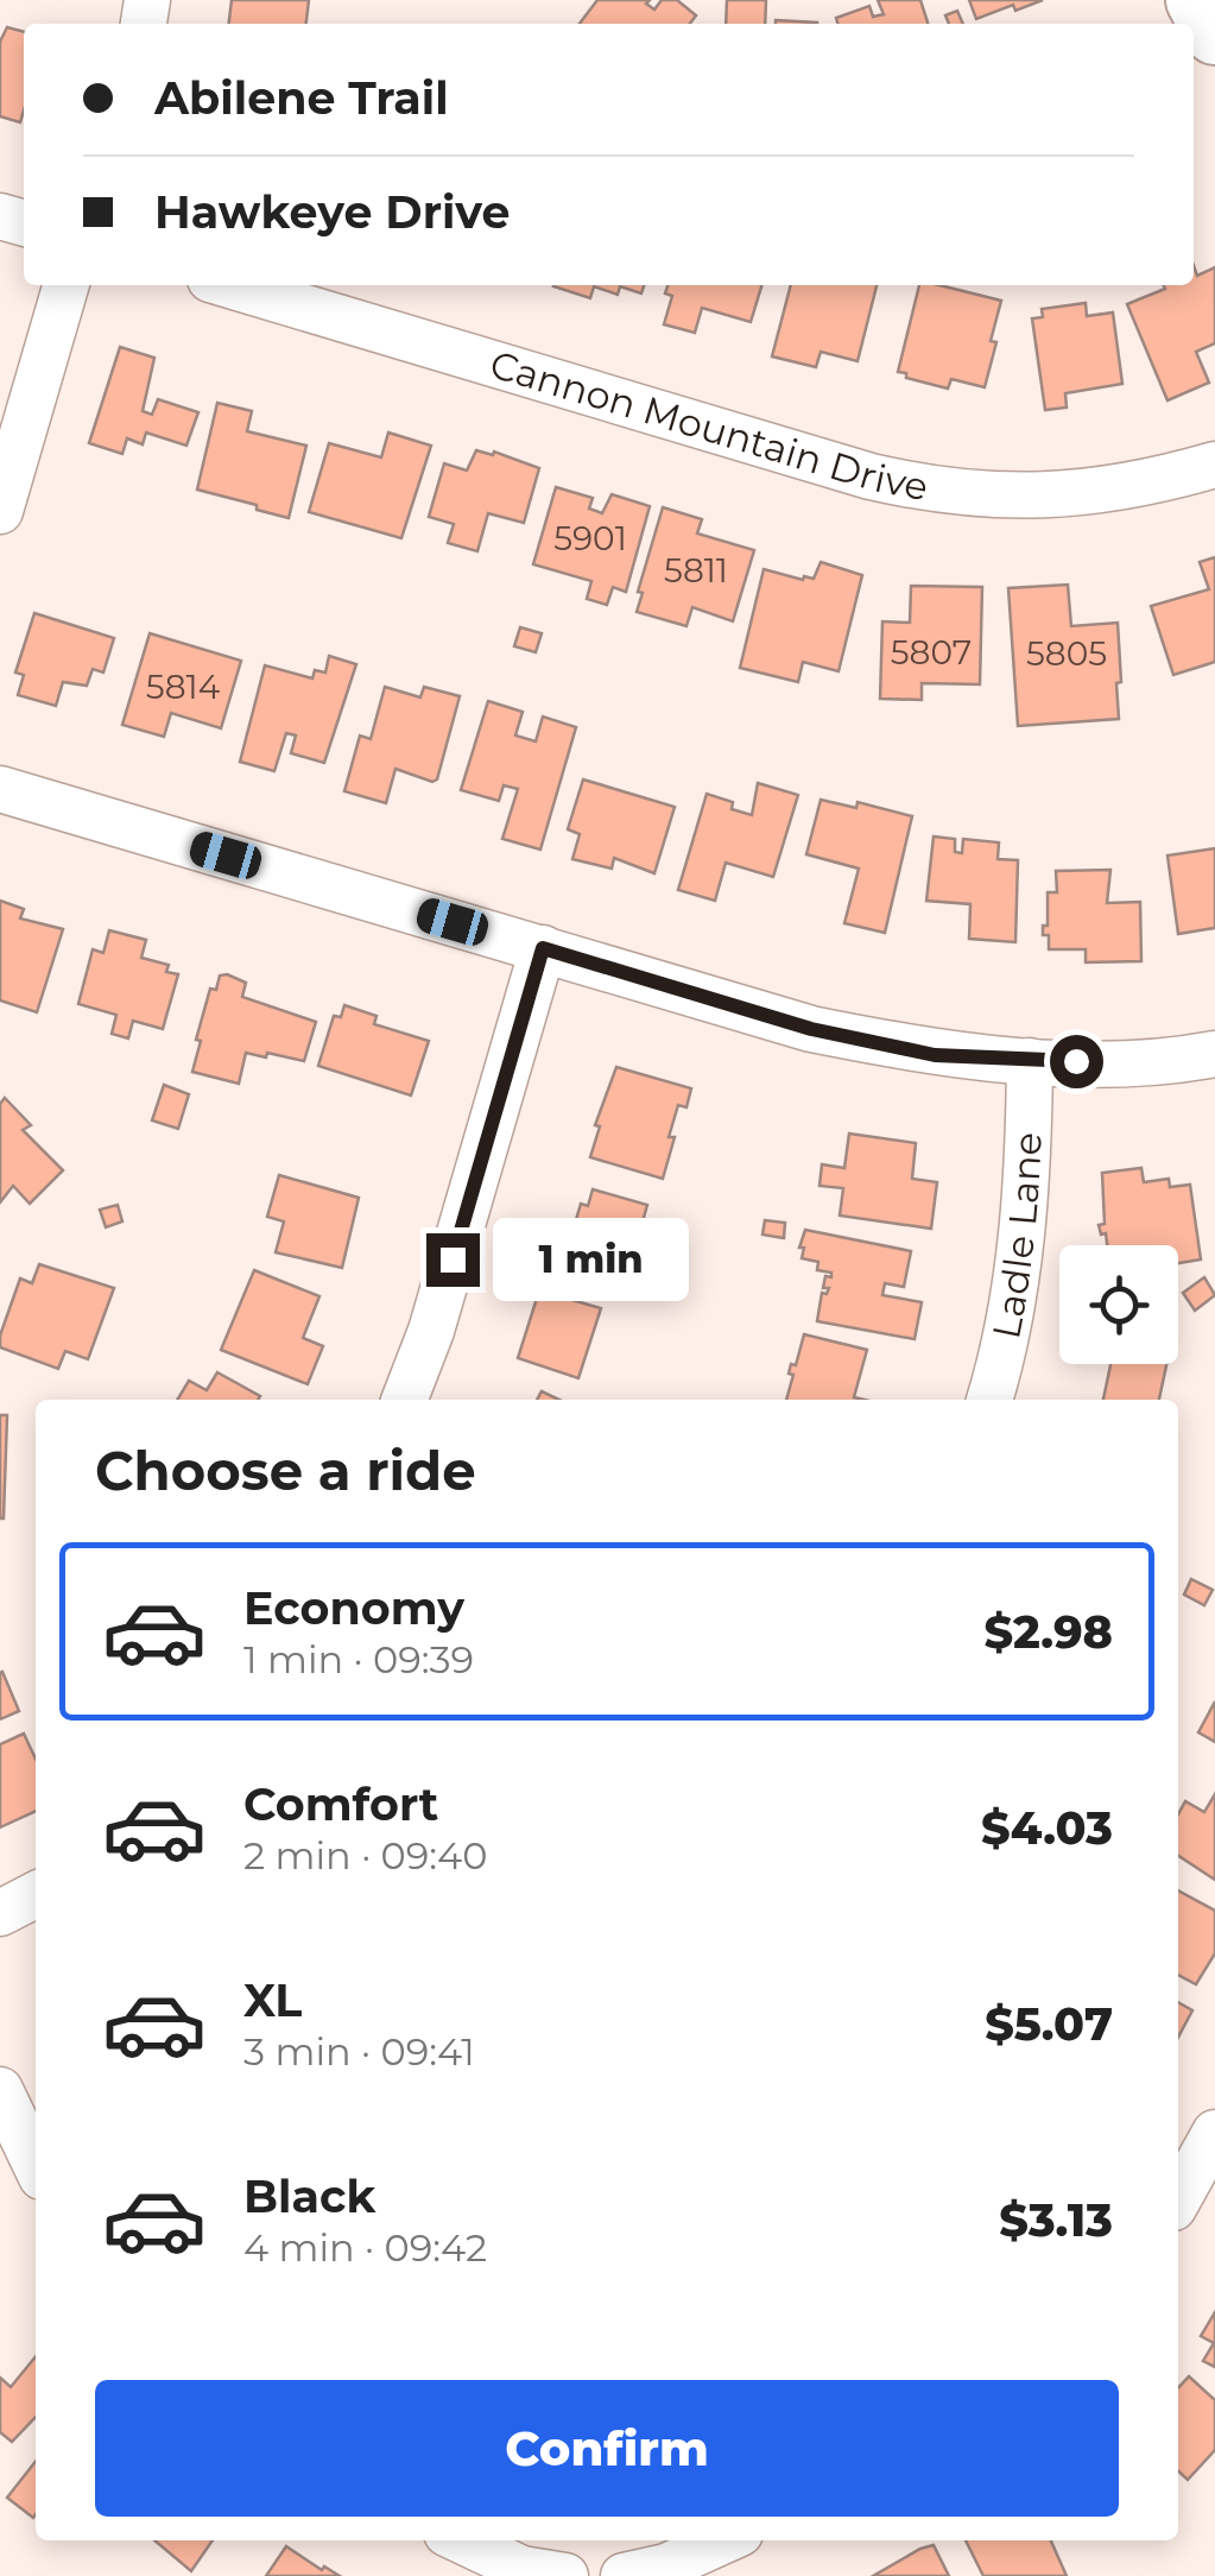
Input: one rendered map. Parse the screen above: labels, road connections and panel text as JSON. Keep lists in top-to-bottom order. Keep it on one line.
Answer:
{"streets":{"street":["Cannon Mountain Drive","Ladle Lane"]},"house_numbers":["5901","5811","5807","5805","5814"],"page":{"banner":["Abilene Trail","Hawkeye Drive"],"bubble":"1 min","heading":"Choose a ride","list":[{"name":"Economy","note":"1 min · 09:39","value":"$2.98"},{"name":"Comfort","note":"2 min · 09:40","value":"$4.03"},{"name":"XL","note":"3 min · 09:41","value":"$5.07"},{"name":"Black","note":"4 min · 09:42","value":"$3.13"}],"buttons":"Confirm"}}
